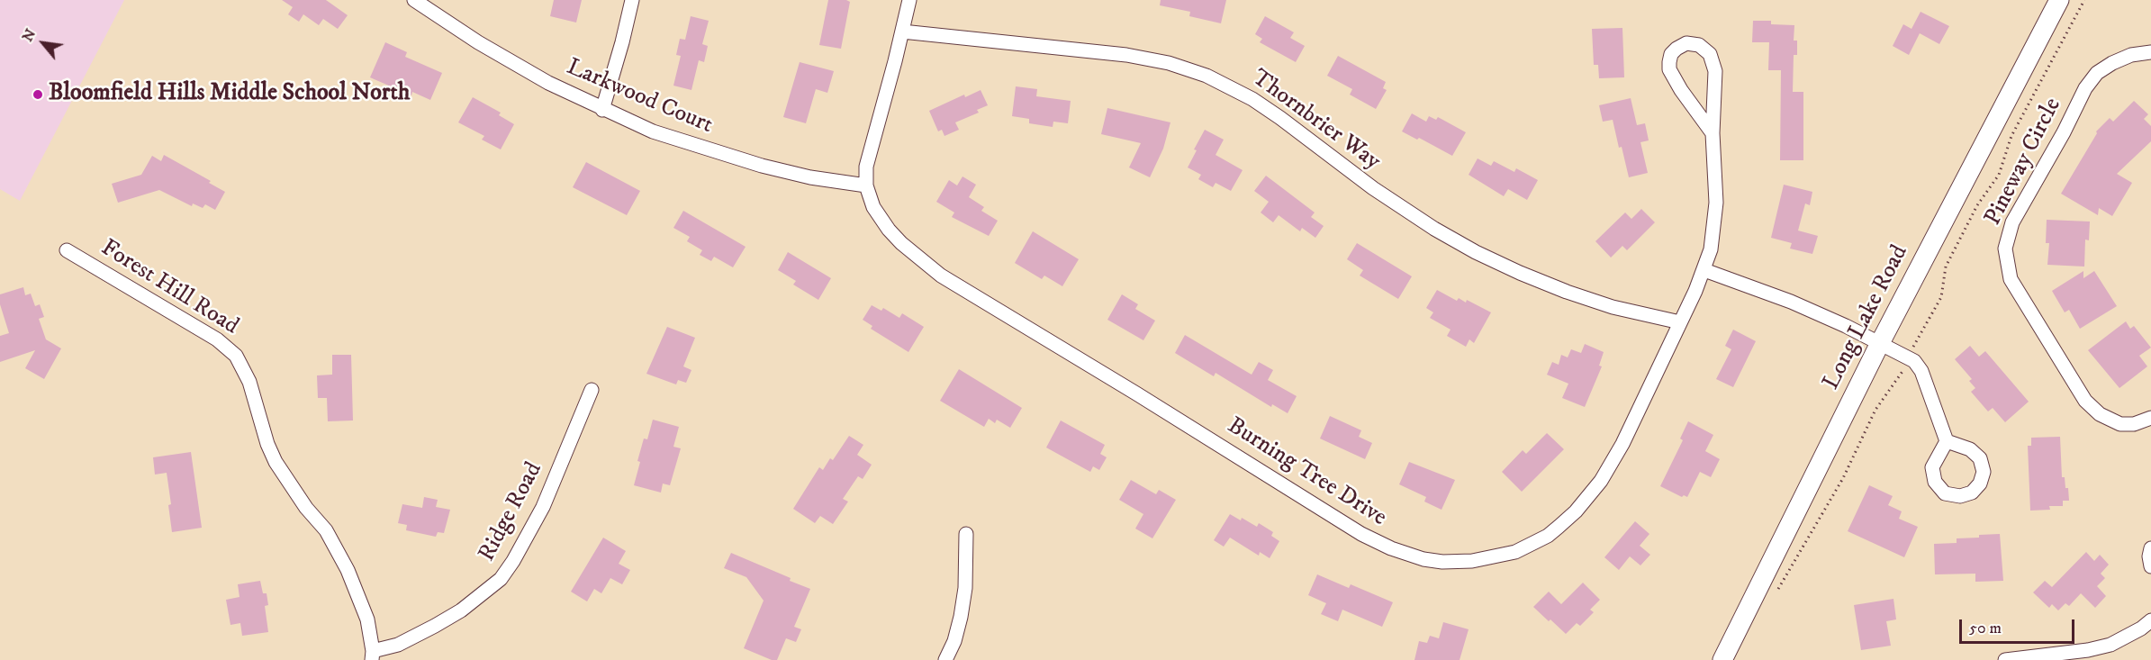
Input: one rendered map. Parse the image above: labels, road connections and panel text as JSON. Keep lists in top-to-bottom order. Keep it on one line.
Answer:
{"streets":{"main road":["Long Lake Road"],"street":["Larkwood Court","Thornbrier Way","Pineway Circle","Forest Hill Road","Burning Tree Drive","Ridge Road"]},"crossings":[["Larkwood Court","Burning Tree Drive"],["Thornbrier Way","Burning Tree Drive"],["Forest Hill Road","Ridge Road"]],"places":["Bloomfield Hills Middle School North"],"scale_bar":"50 m","north":"top left"}
